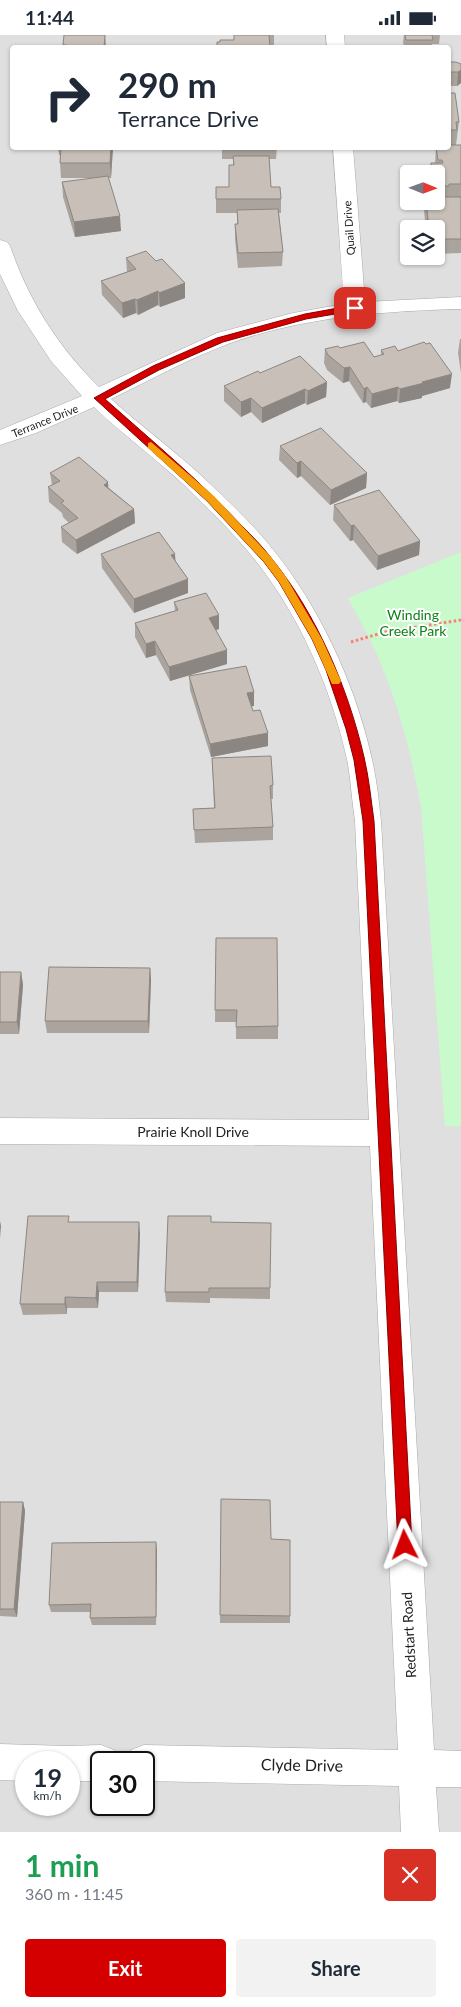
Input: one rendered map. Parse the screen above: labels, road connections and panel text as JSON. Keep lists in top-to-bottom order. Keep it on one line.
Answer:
{"streets":{"street":["Quail Drive","Terrance Drive","Prairie Knoll Drive","Redstart Road","Clyde Drive"]},"crossings":[["Quail Drive","Terrance Drive"],["Terrance Drive","Redstart Road"],["Prairie Knoll Drive","Redstart Road"],["Redstart Road","Clyde Drive"]],"parks":["Winding Creek Park"],"north":"right","page":{"status":"11:44","turn":["290 m","Terrance Drive"],"speed":"19 km/h","limit":"30","heading":["1 min","360 m · 11:45"],"buttons":["Exit","Share"]}}
